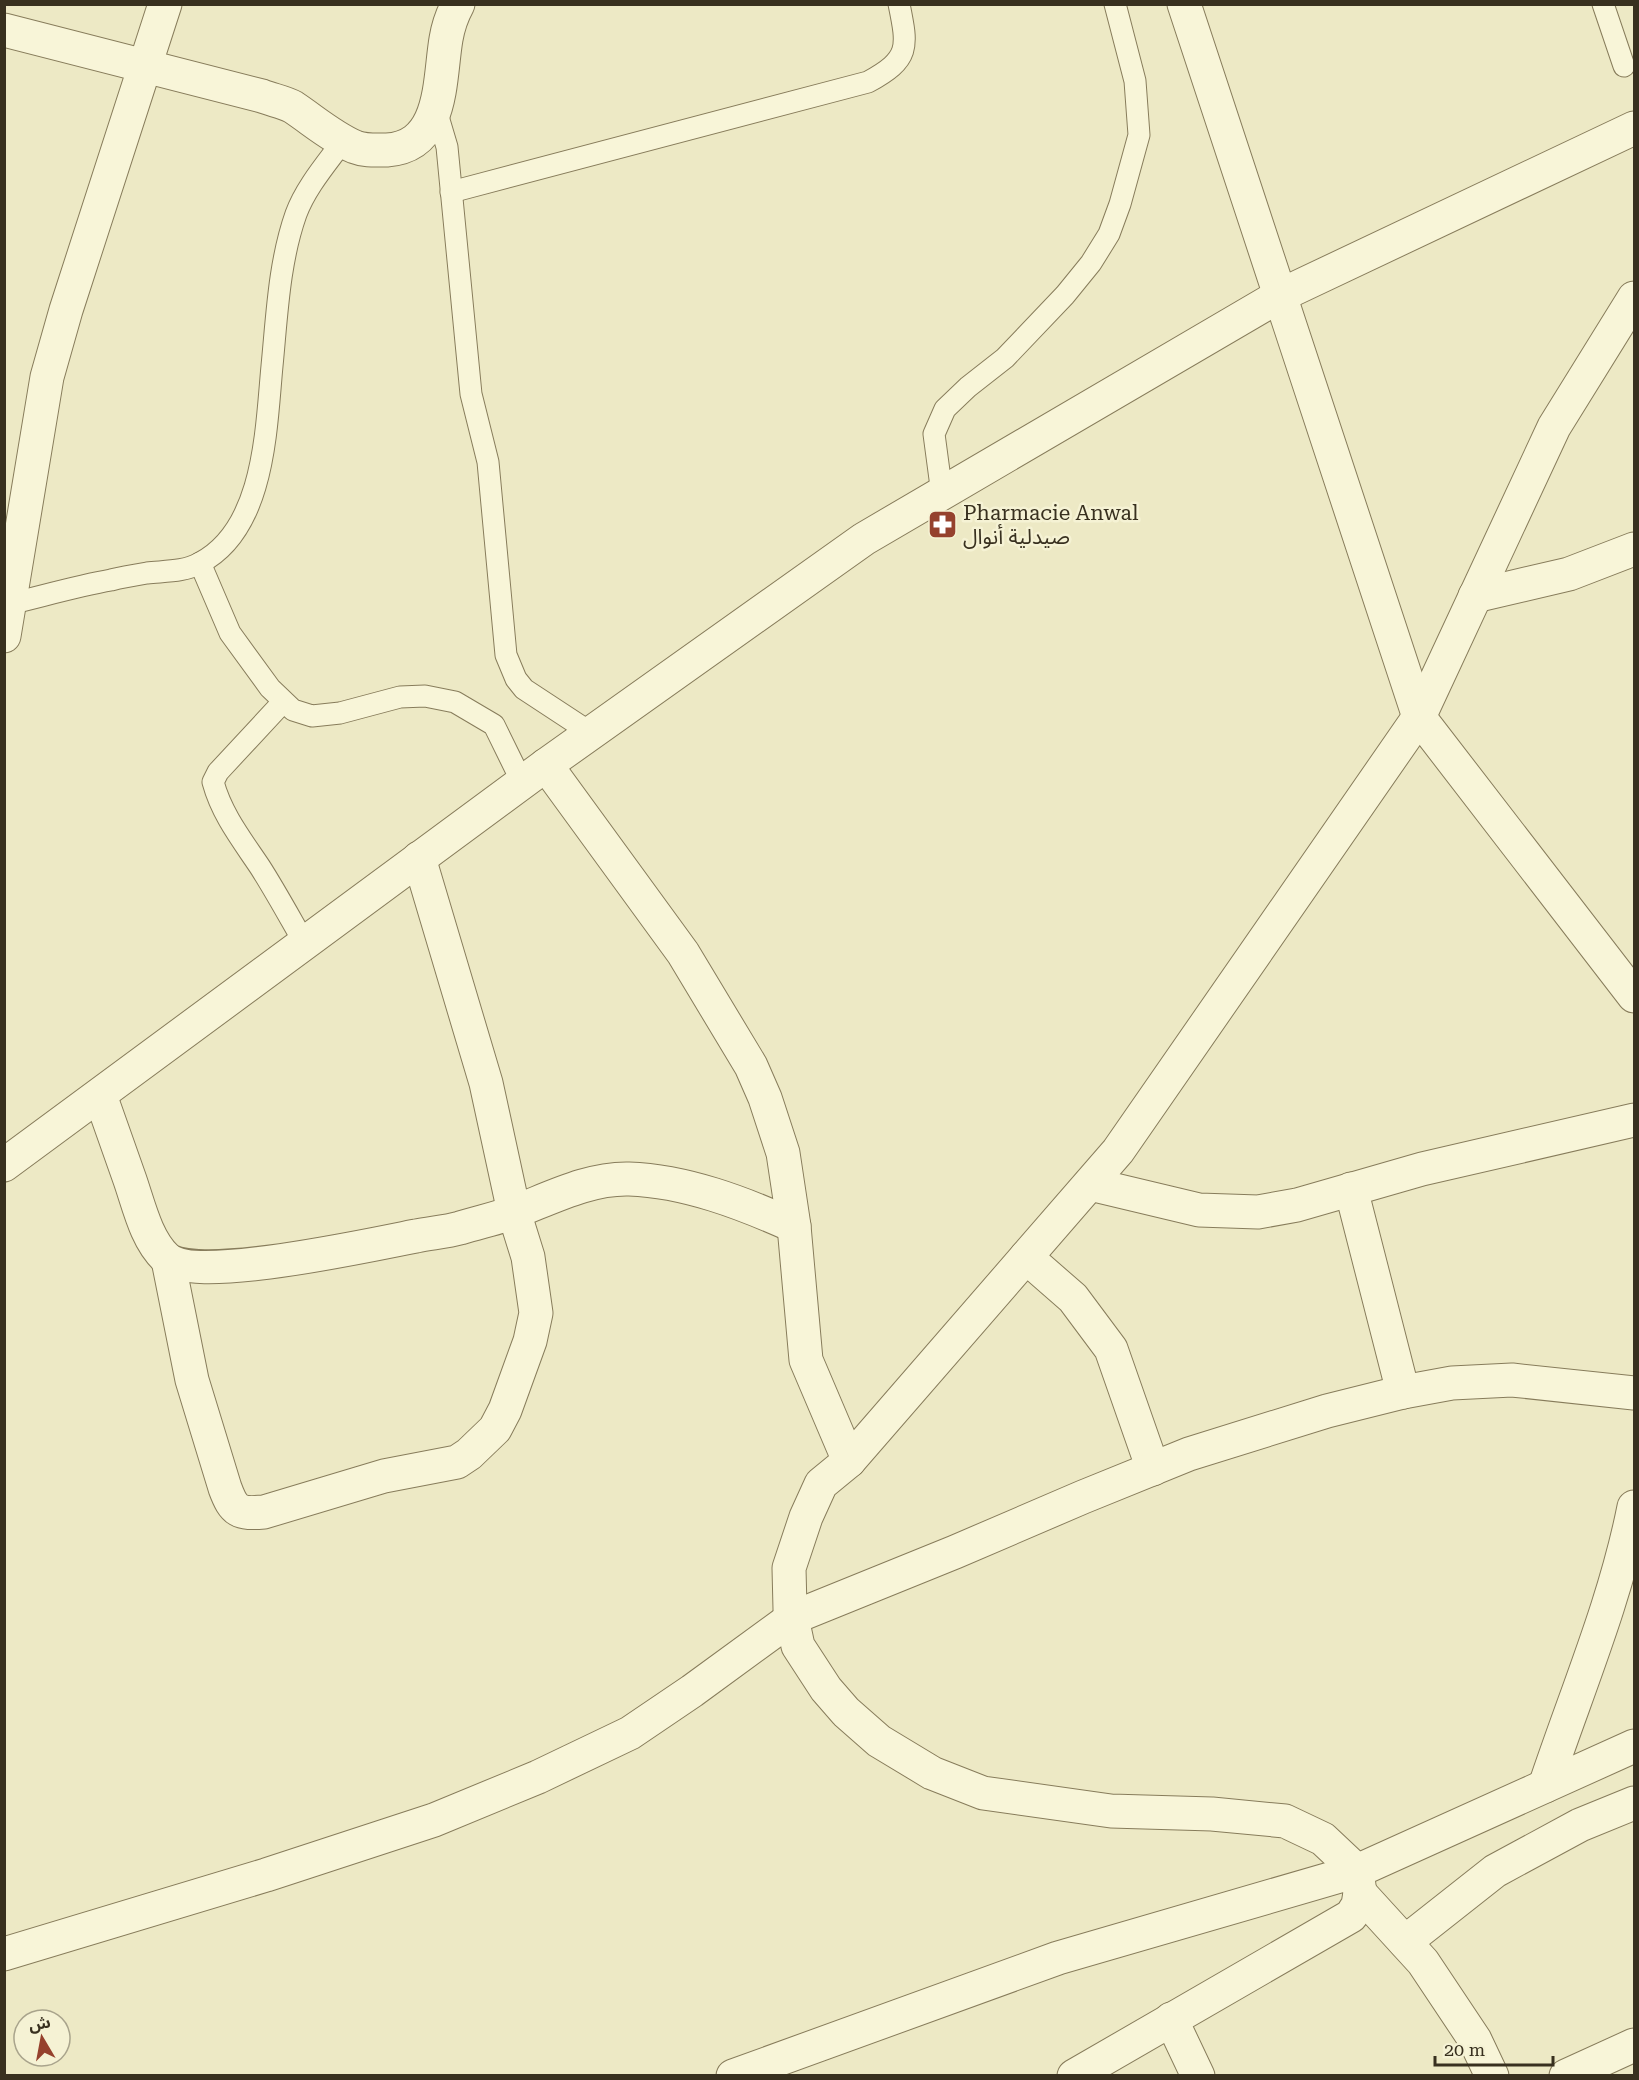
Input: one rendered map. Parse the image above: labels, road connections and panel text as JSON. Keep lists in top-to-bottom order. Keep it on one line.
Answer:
{"places":{"pharmacy":["Pharmacie Anwal صيدلية أنوال"]},"scale_bar":"20 m","north":"top"}
